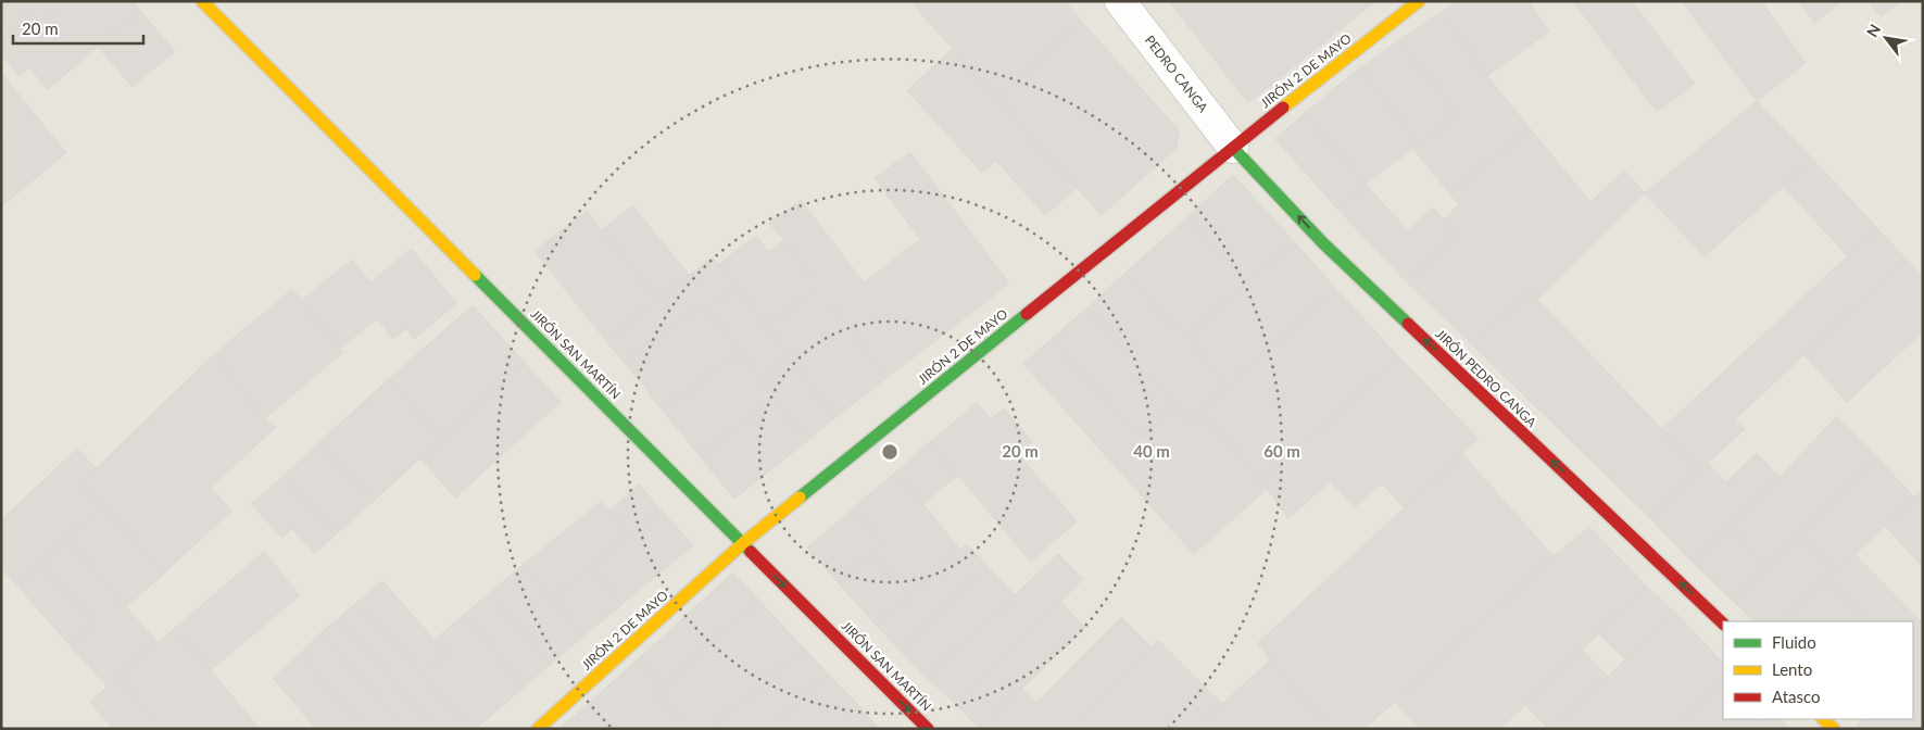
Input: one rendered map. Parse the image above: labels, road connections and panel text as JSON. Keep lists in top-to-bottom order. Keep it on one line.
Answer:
{"streets":{"street":["JIRÓN 2 DE MAYO","PEDRO CANGA","JIRÓN SAN MARTÍN","JIRÓN PEDRO CANGA"]},"crossings":[["JIRÓN 2 DE MAYO","PEDRO CANGA"],["JIRÓN 2 DE MAYO","JIRÓN SAN MARTÍN"],["JIRÓN 2 DE MAYO","JIRÓN PEDRO CANGA"],["PEDRO CANGA","JIRÓN PEDRO CANGA"]],"one_way":["JIRÓN PEDRO CANGA"],"legend":["Fluido","Lento","Atasco"],"scale_bar":"20 m","north":"top left","rings":["20 m","40 m","60 m"]}
